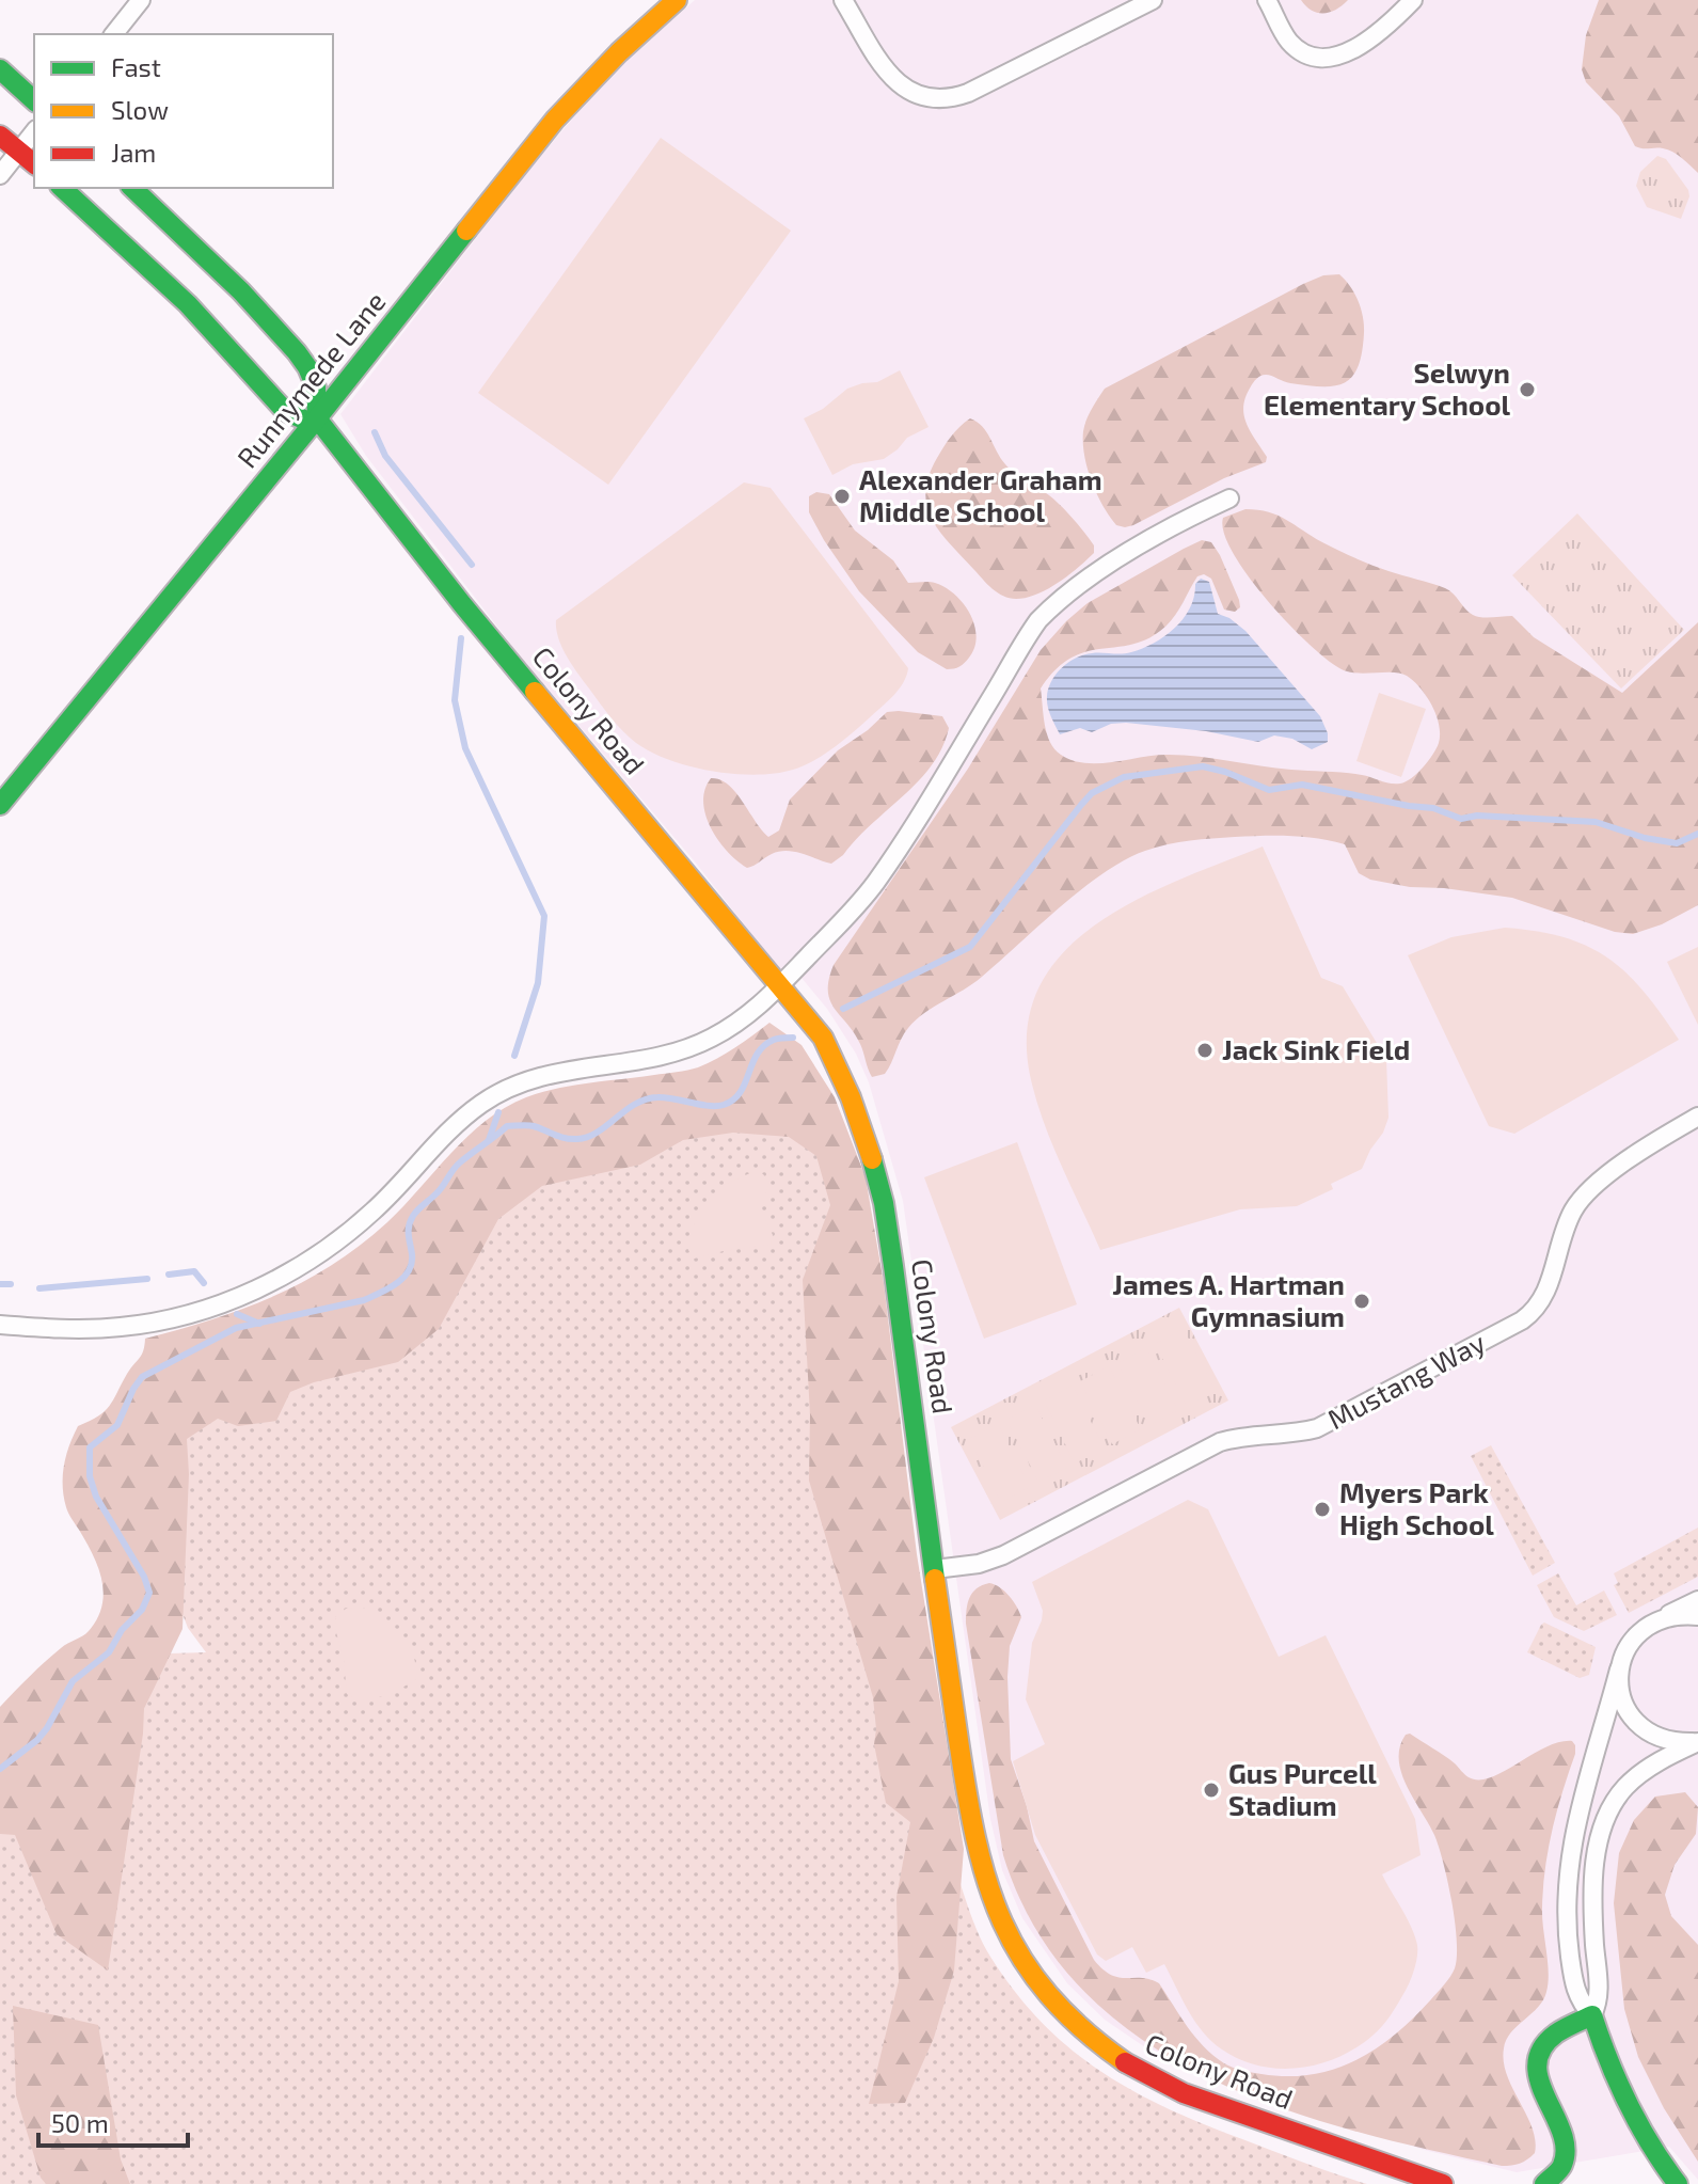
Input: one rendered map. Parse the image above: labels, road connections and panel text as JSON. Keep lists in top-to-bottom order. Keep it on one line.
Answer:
{"streets":{"street":["Runnymede Lane","Colony Road","Mustang Way"]},"crossings":[["Runnymede Lane","Colony Road"],["Colony Road","Mustang Way"]],"places":["Selwyn Elementary School","Alexander Graham Middle School","Jack Sink Field","James A. Hartman Gymnasium","Myers Park High School","Gus Purcell Stadium"],"legend":["Fast","Slow","Jam"],"scale_bar":"50 m"}
